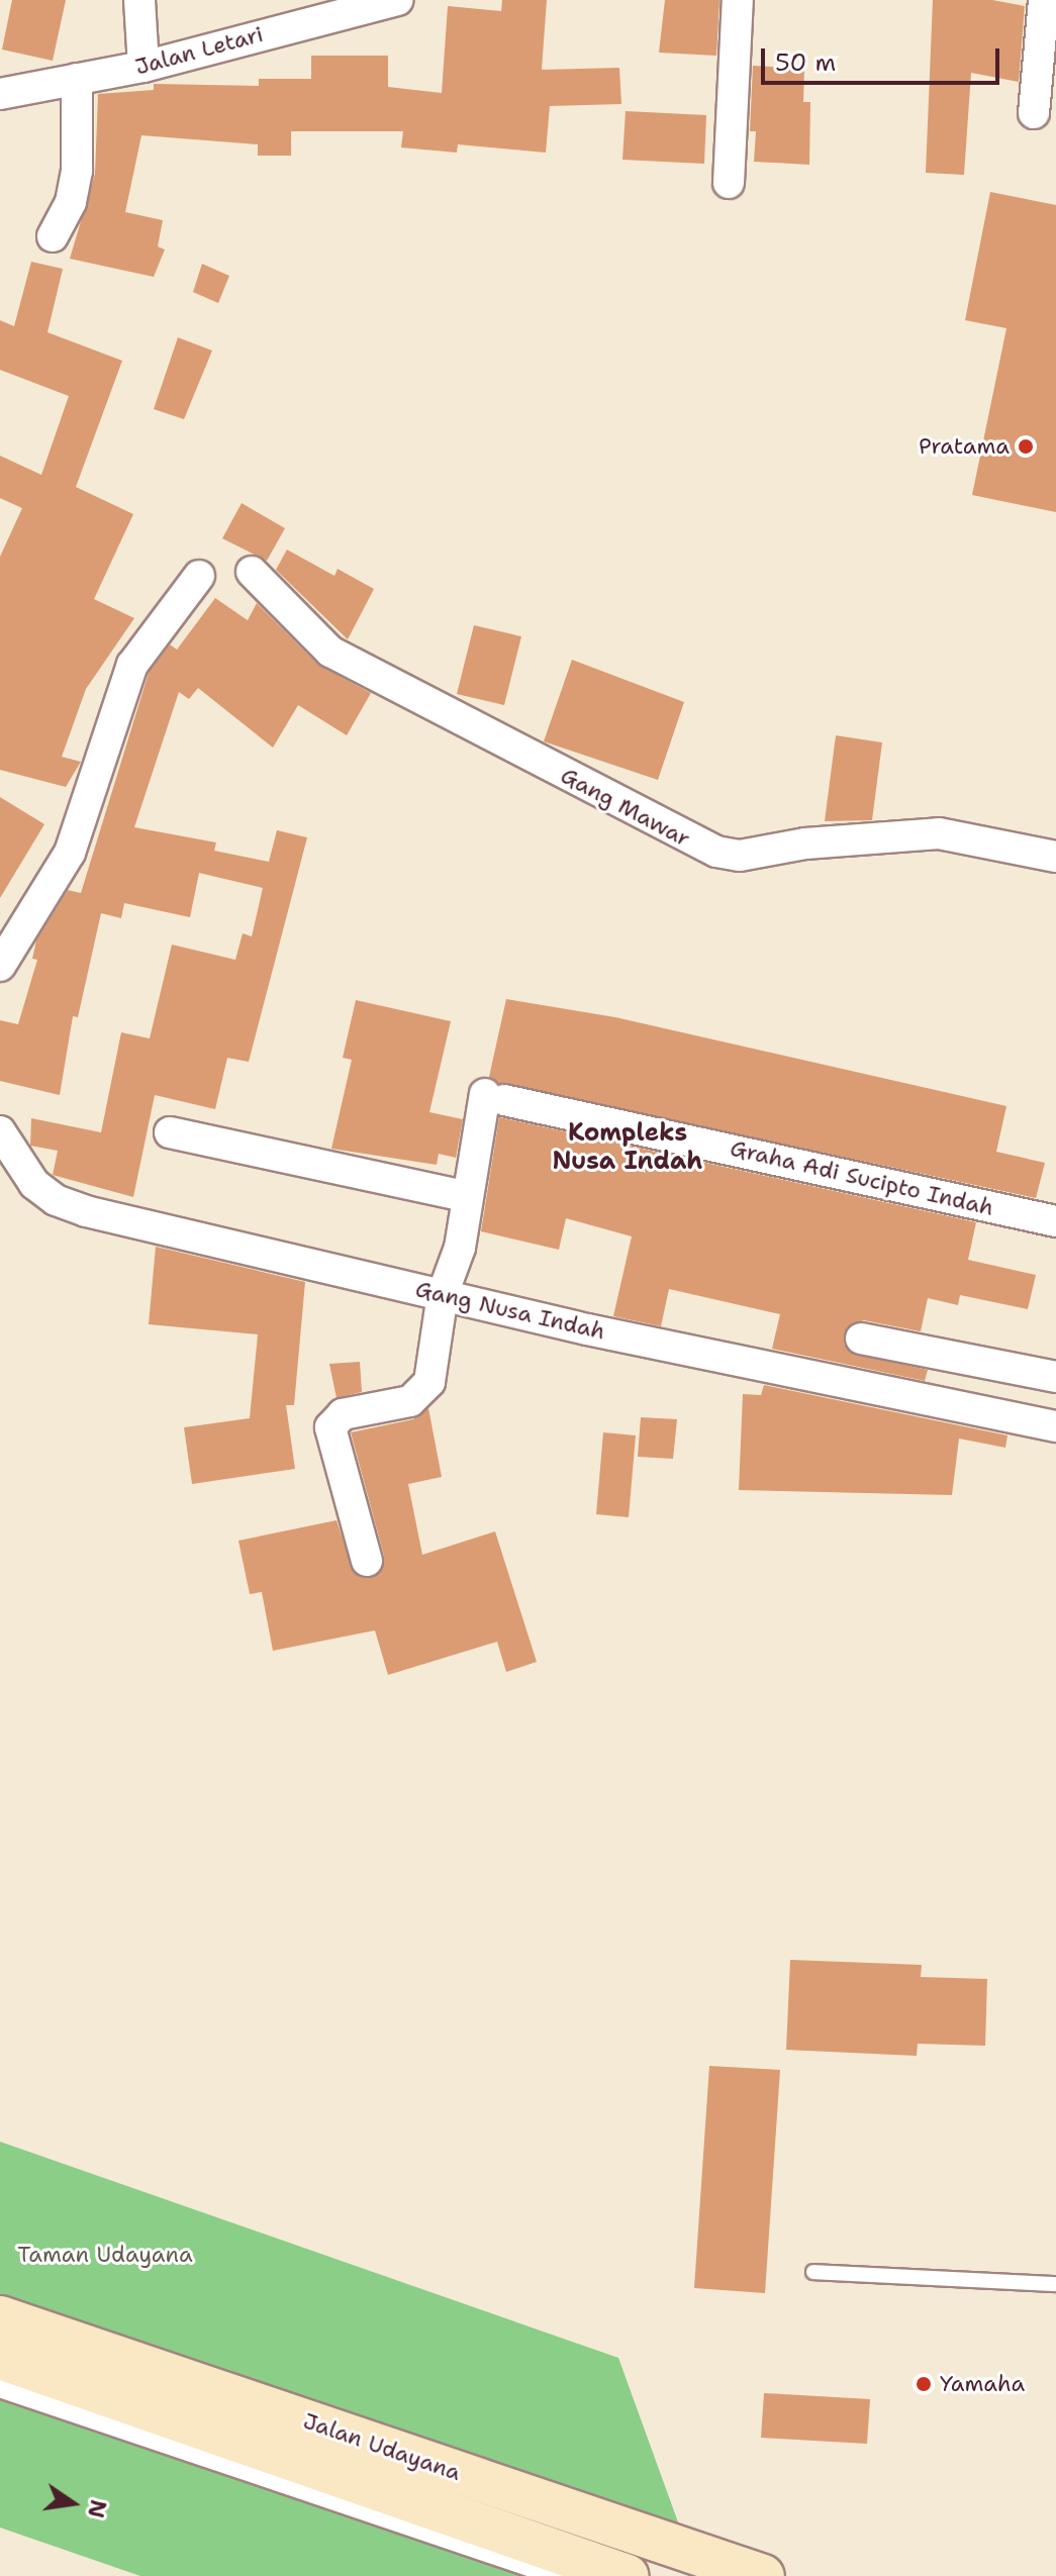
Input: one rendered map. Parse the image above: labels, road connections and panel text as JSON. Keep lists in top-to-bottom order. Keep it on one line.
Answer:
{"streets":{"main road":["Jalan Udayana"],"street":["Jalan Letari","Gang Mawar","Graha Adi Sucipto Indah","Gang Nusa Indah"]},"districts":["Kompleks Nusa Indah"],"parks":["Taman Udayana"],"places":["Pratama","Yamaha"],"scale_bar":"50 m","north":"right"}
